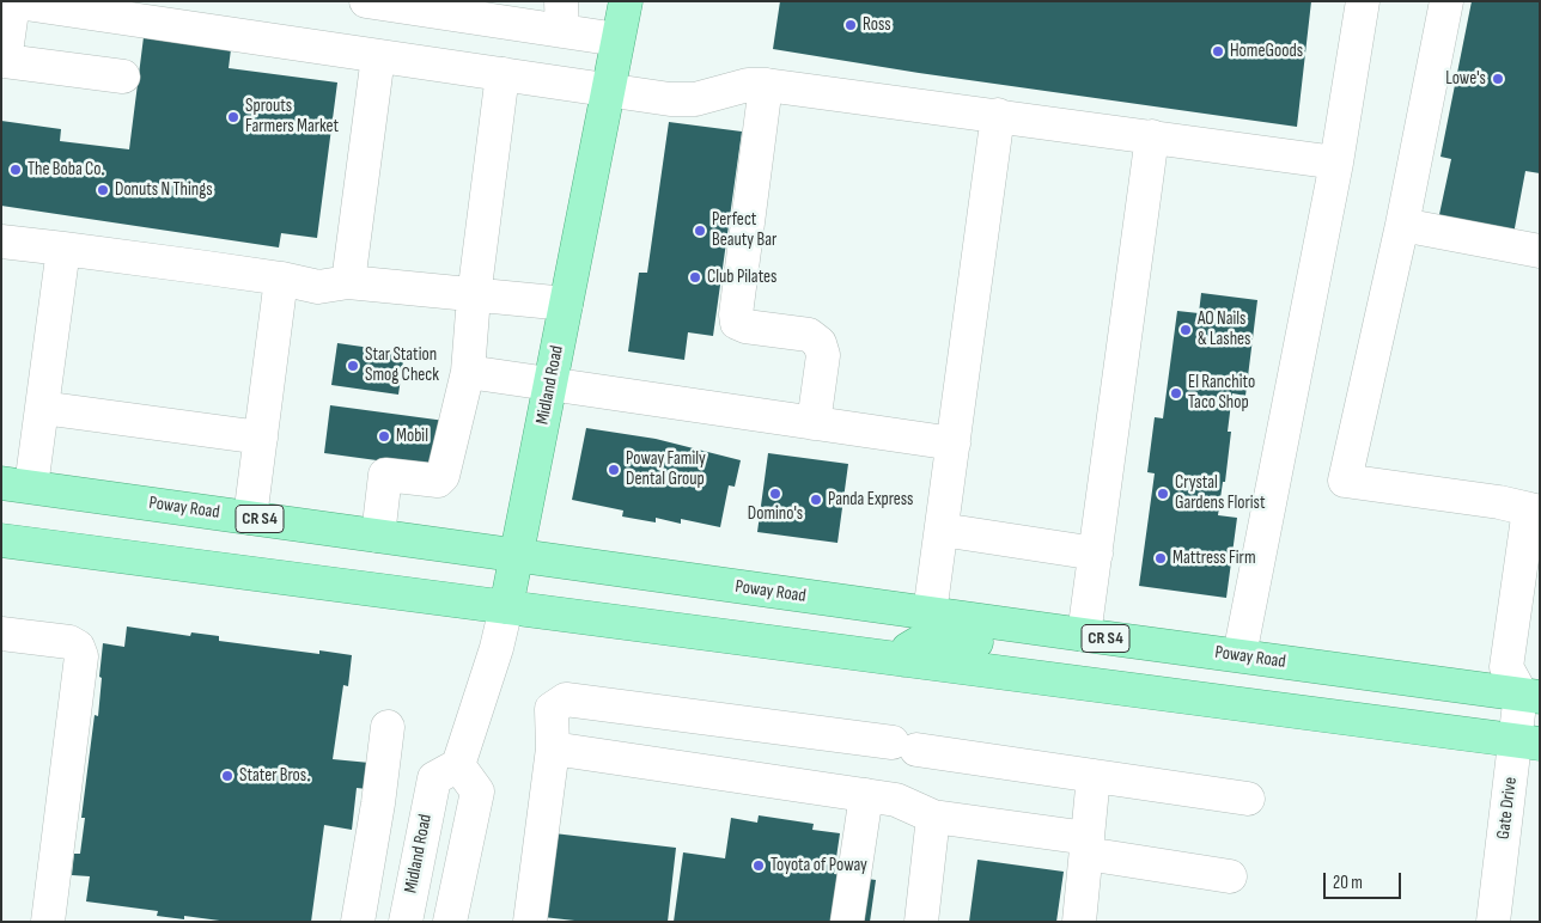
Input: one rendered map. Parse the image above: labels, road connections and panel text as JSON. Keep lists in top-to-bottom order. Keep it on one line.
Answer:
{"streets":{"main road":["Midland Road","Poway Road","CR S4"],"street":["Gate Drive"]},"crossings":[["Midland Road","Poway Road"],["Poway Road","Gate Drive"]],"places":["Ross","HomeGoods","Lowe's","Sprouts Farmers Market","The Boba Co.","Donuts N Things","Perfect Beauty Bar","Club Pilates","AO Nails & Lashes","Star Station Smog Check","El Ranchito Taco Shop","Mobil","Poway Family Dental Group","Domino's","Crystal Gardens Florist","Panda Express","Mattress Firm","Stater Bros.","Toyota of Poway"],"scale_bar":"20 m"}
